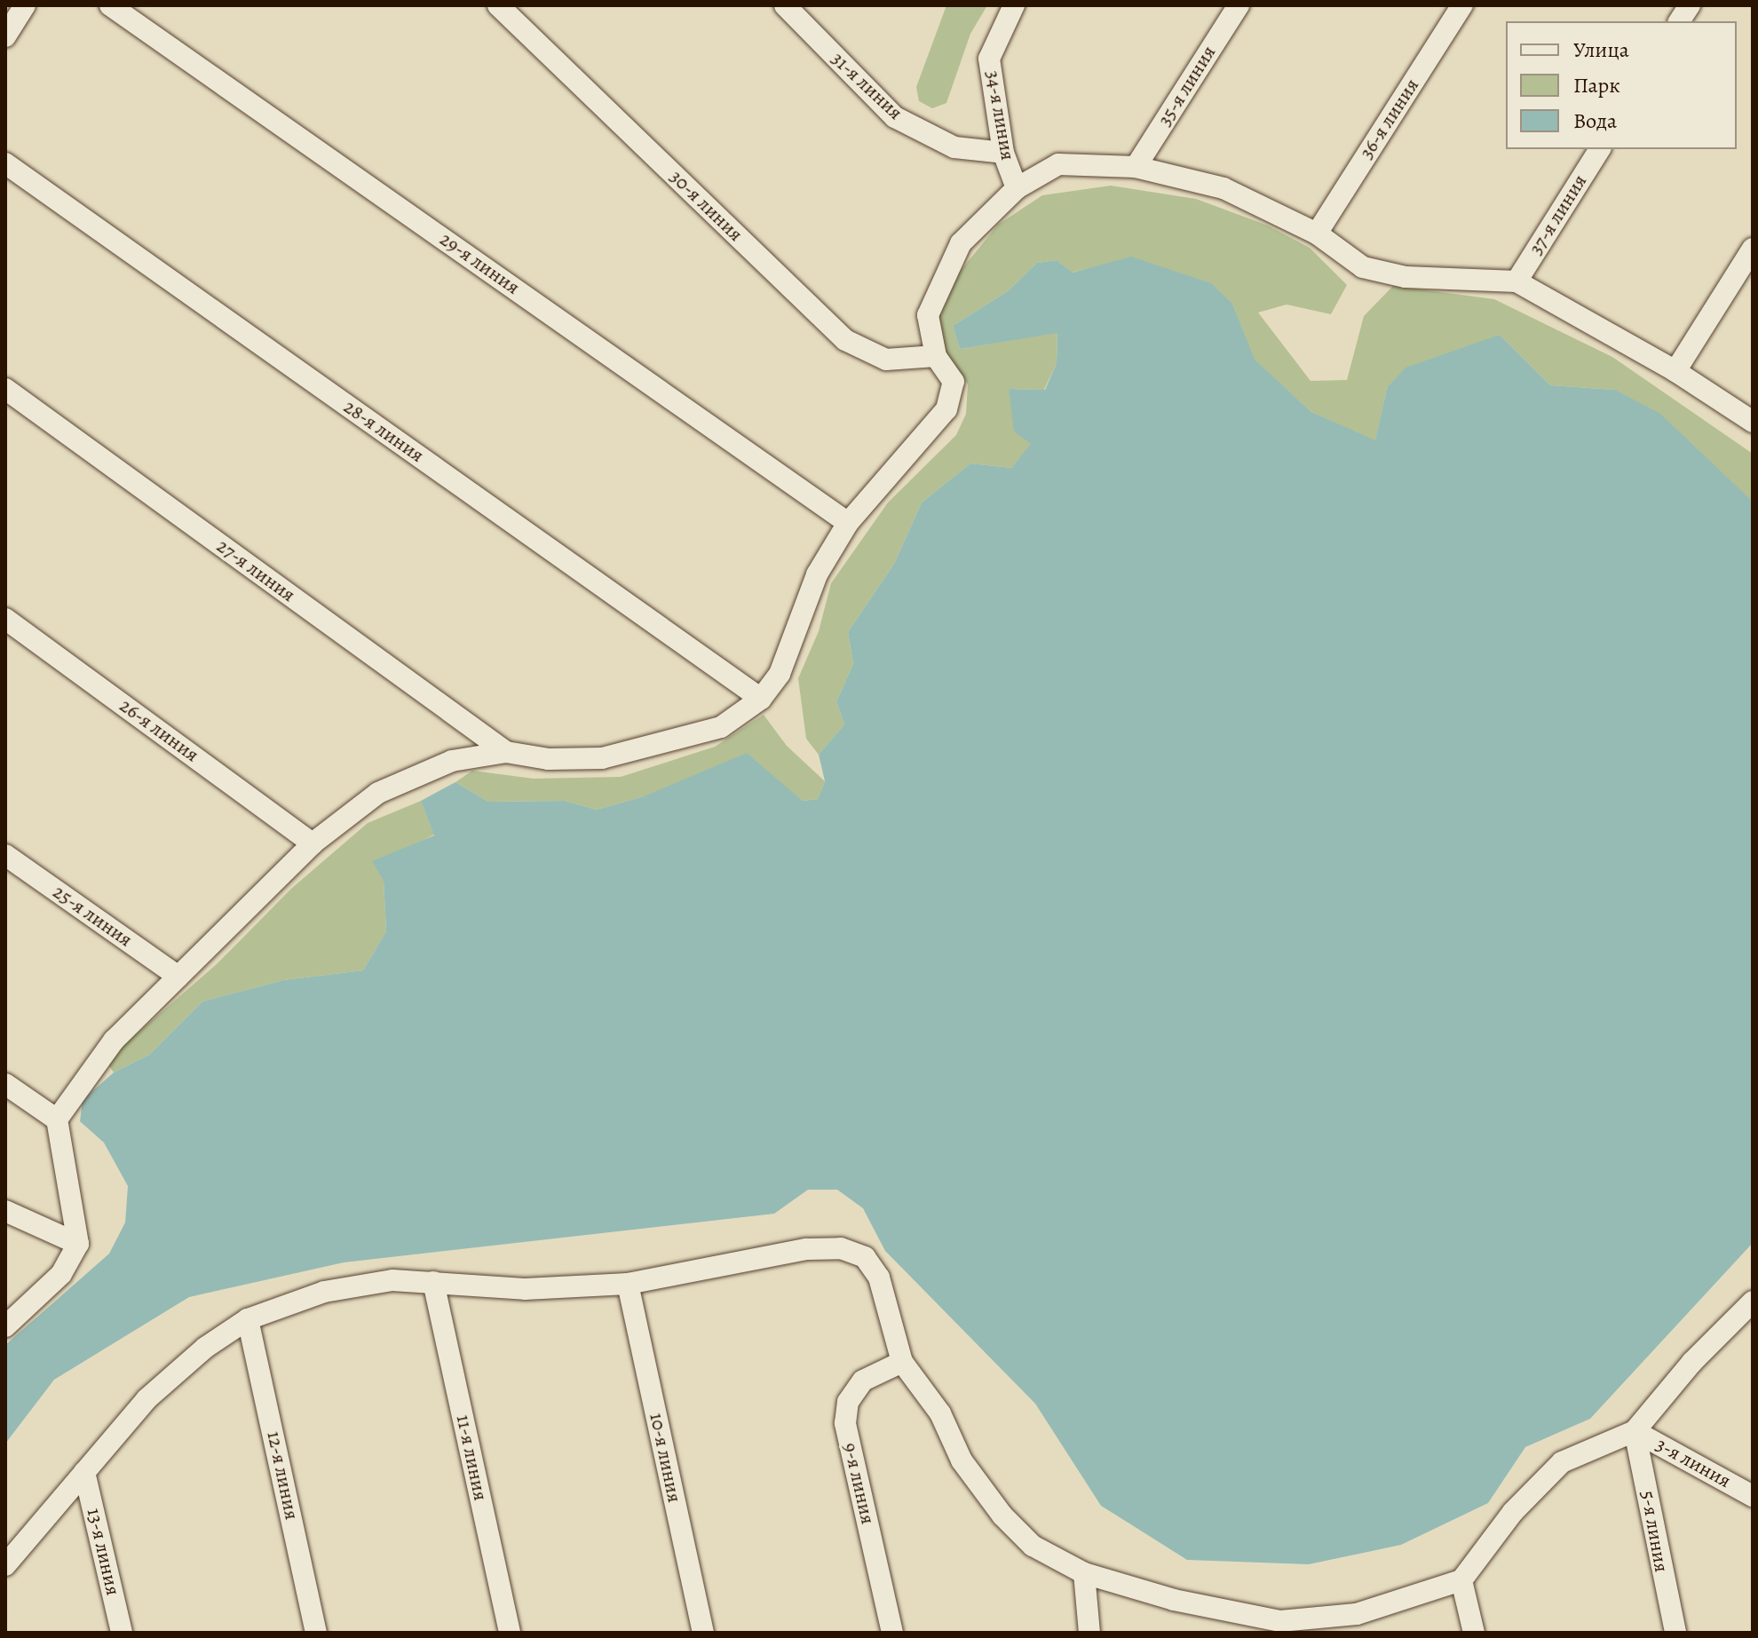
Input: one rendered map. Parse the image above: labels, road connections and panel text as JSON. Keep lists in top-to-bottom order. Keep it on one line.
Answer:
{"streets":{"street":["31-я линия","35-я линия","34-я линия","36-я линия","30-я линия","37-я линия","29-я линия","28-я линия","27-я линия","26-я линия","25-я линия","11-я линия","10-я линия","3-я линия","12-я линия","9-я линия","5-я линия","13-я линия"]},"crossings":[["31-я линия","34-я линия"],["3-я линия","5-я линия"]],"legend":["Улица","Парк","Вода"]}
